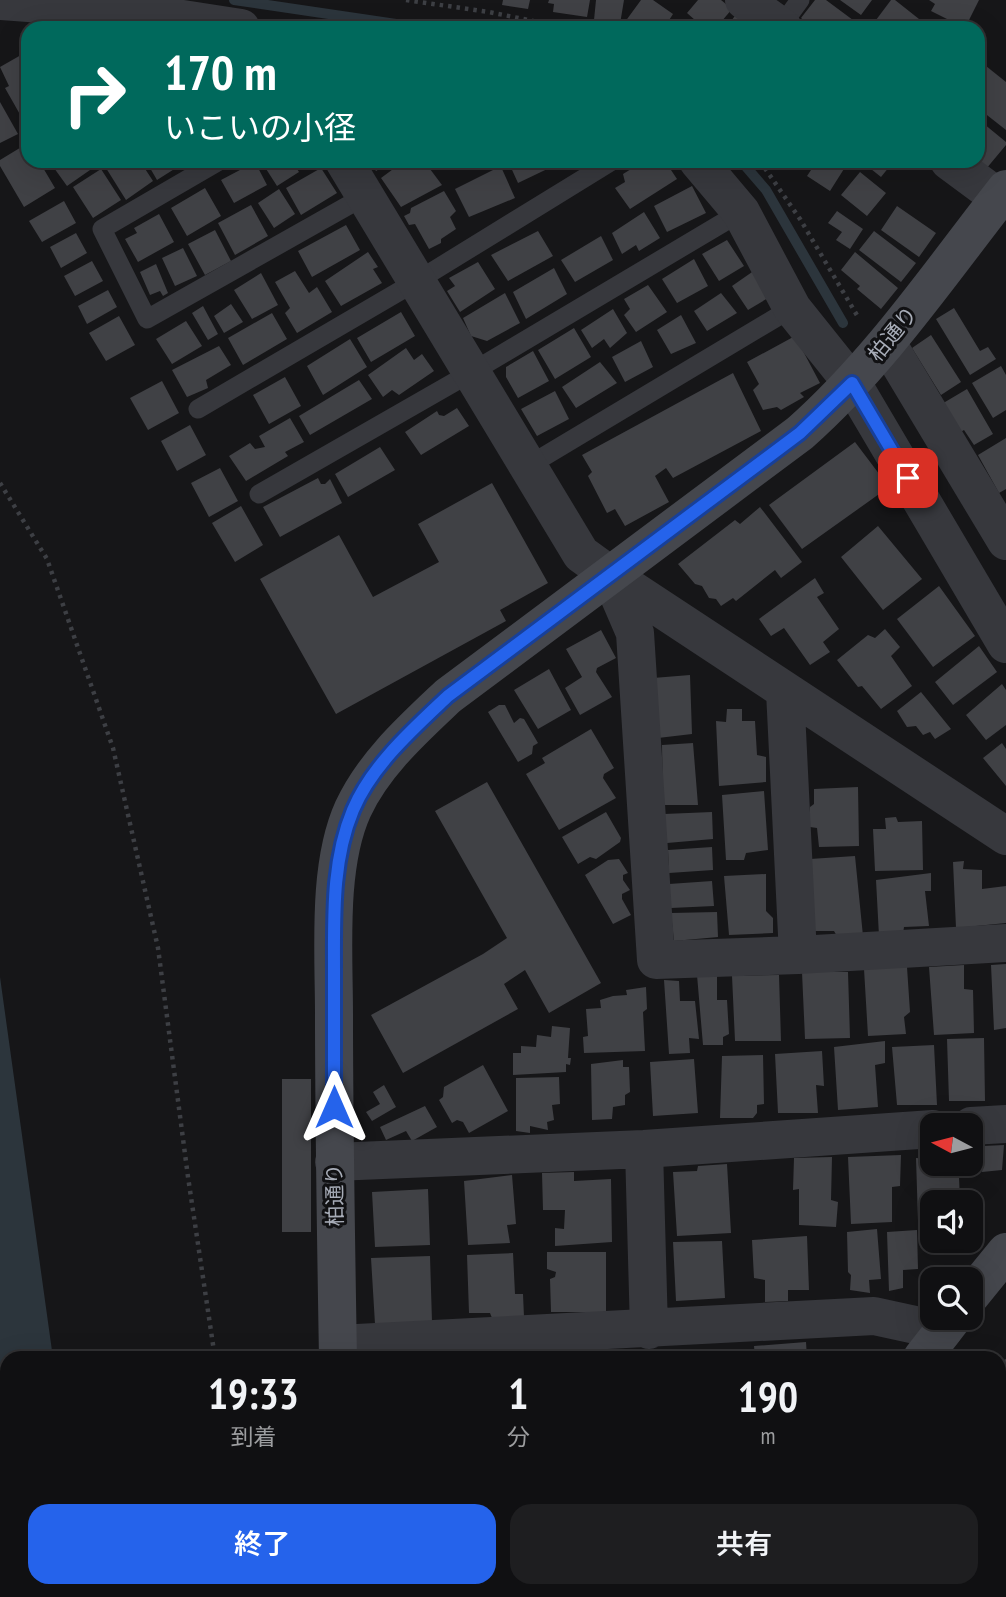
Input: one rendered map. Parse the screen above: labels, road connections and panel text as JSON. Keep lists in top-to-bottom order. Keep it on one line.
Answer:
{"streets":{"street":["柏通り"]},"north":"left","page":{"turn":["170 m","いこいの小径"],"eta":["19:33","到着","1","分","190","m"],"buttons":["終了","共有"]}}
